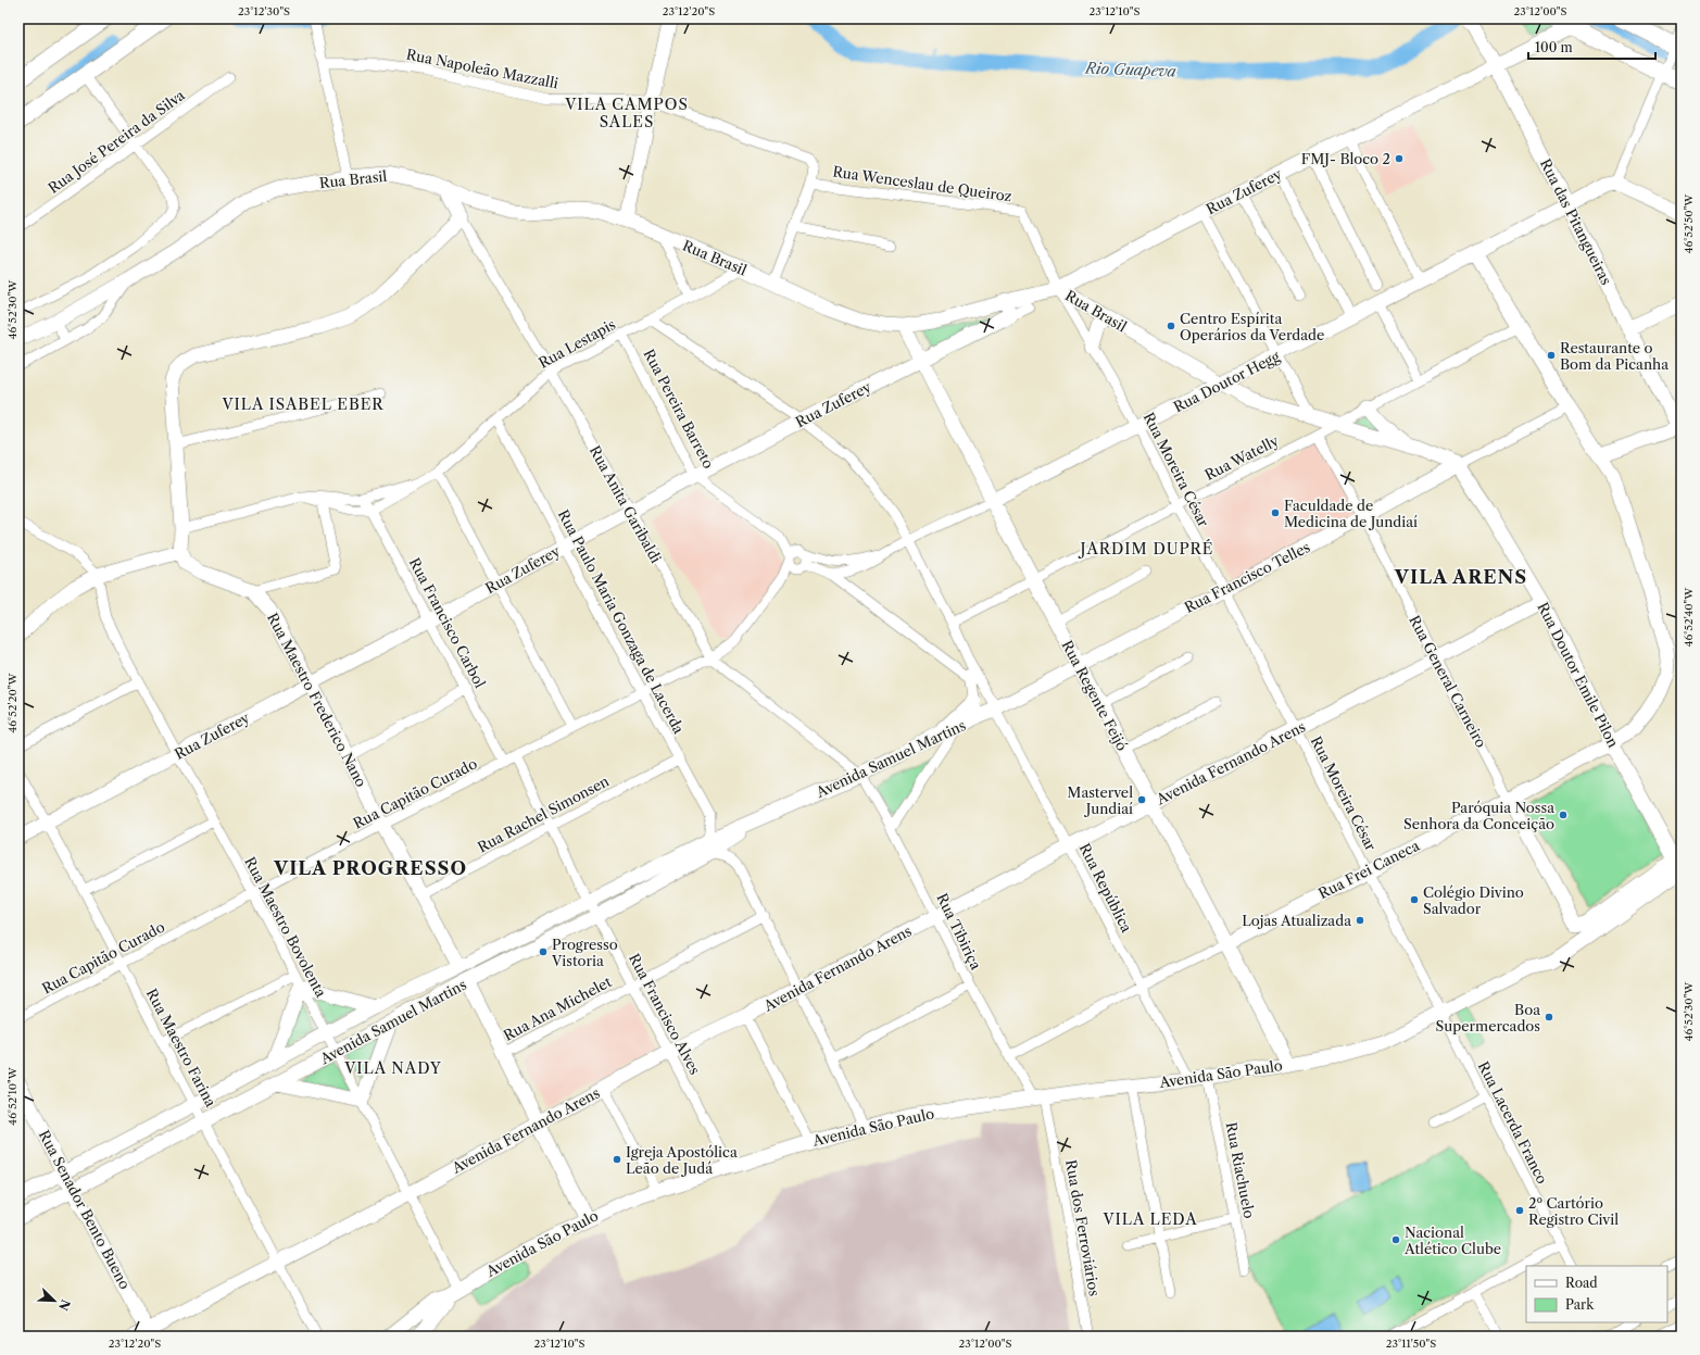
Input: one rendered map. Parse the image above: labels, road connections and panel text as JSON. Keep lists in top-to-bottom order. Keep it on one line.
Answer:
{"streets":{"main road":["Rua Brasil","Rua Zuferey","Rua das Pitangueiras","Rua Doutor Hegg","Rua Anita Garibaldi","Rua Francisco Telles","Rua Doutor Emile Pilon","Rua General Carneiro","Rua Regente Feijó","Rua Maestro Frederico Nano","Avenida Samuel Martins","Avenida Fernando Arens","Rua Frei Caneca","Avenida São Paulo","Rua Senador Bento Bueno"],"street":["Rua Napoleão Mazzalli","Rua José Pereira da Silva","Rua Wenceslau de Queiroz","Rua Lestapis","Rua Pereira Barreto","Rua Watelly","Rua Moreira César","Rua Paulo Maria Gonzaga de Lacerda","Rua Francisco Carbol","Rua Capitão Curado","Rua Rachel Simonsen","Rua República","Rua Maestro Bovolenta","Rua Tibiriça","Rua Ana Michelet","Rua Francisco Alves","Rua Maestro Farina","Rua Lacerda Franco","Rua Riachuelo","Rua dos Ferroviários"]},"crossings":[["Rua Napoleão Mazzalli","Rua Wenceslau de Queiroz"],["Rua Brasil","Rua Wenceslau de Queiroz"],["Rua Brasil","Rua Zuferey"],["Rua Brasil","Rua Lestapis"],["Rua Brasil","Rua Doutor Hegg"],["Rua Brasil","Rua Watelly"],["Rua Brasil","Rua Moreira César"],["Rua Brasil","Rua Anita Garibaldi"],["Rua Brasil","Rua Regente Feijó"],["Rua Wenceslau de Queiroz","Rua Zuferey"],["Rua Wenceslau de Queiroz","Rua Moreira César"],["Rua Zuferey","Rua das Pitangueiras"],["Rua Zuferey","Rua Pereira Barreto"],["Rua Zuferey","Rua Moreira César"],["Rua Zuferey","Rua Anita Garibaldi"],["Rua Zuferey","Rua Paulo Maria Gonzaga de Lacerda"],["Rua Zuferey","Rua Francisco Carbol"],["Rua Zuferey","Rua Regente Feijó"],["Rua Zuferey","Rua Maestro Frederico Nano"],["Rua Zuferey","Rua Maestro Bovolenta"],["Rua Zuferey","Rua Maestro Farina"],["Rua das Pitangueiras","Rua Doutor Hegg"],["Rua Lestapis","Rua Pereira Barreto"],["Rua Lestapis","Rua Anita Garibaldi"],["Rua Lestapis","Rua Paulo Maria Gonzaga de Lacerda"],["Rua Lestapis","Rua Francisco Carbol"],["Rua Doutor Hegg","Rua Pereira Barreto"],["Rua Doutor Hegg","Rua Moreira César"],["Rua Doutor Hegg","Rua Regente Feijó"],["Rua Doutor Hegg","Rua Frei Caneca"],["Rua Watelly","Rua Moreira César"],["Rua Watelly","Rua General Carneiro"],["Rua Watelly","Rua Regente Feijó"],["Rua Watelly","Rua Frei Caneca"],["Rua Moreira César","Rua Francisco Telles"],["Rua Moreira César","Avenida Fernando Arens"],["Rua Moreira César","Rua Frei Caneca"],["Rua Moreira César","Avenida São Paulo"],["Rua Moreira César","Rua Lacerda Franco"],["Rua Anita Garibaldi","Avenida Samuel Martins"],["Rua Anita Garibaldi","Rua Capitão Curado"],["Rua Anita Garibaldi","Rua Tibiriça"],["Rua Francisco Telles","Rua Doutor Emile Pilon"],["Rua Francisco Telles","Rua General Carneiro"],["Rua Francisco Telles","Rua Regente Feijó"],["Rua Francisco Telles","Avenida Samuel Martins"],["Rua Francisco Telles","Rua Frei Caneca"],["Rua Francisco Telles","Rua República"],["Rua Paulo Maria Gonzaga de Lacerda","Avenida Samuel Martins"],["Rua Paulo Maria Gonzaga de Lacerda","Rua Capitão Curado"],["Rua Paulo Maria Gonzaga de Lacerda","Rua Rachel Simonsen"],["Rua Francisco Carbol","Rua Capitão Curado"],["Rua Doutor Emile Pilon","Avenida Fernando Arens"],["Rua Doutor Emile Pilon","Rua Frei Caneca"],["Rua General Carneiro","Avenida Fernando Arens"],["Rua General Carneiro","Rua Frei Caneca"],["Rua Regente Feijó","Avenida Fernando Arens"],["Rua Regente Feijó","Rua Frei Caneca"],["Rua Regente Feijó","Avenida São Paulo"],["Rua Maestro Frederico Nano","Avenida Samuel Martins"],["Rua Maestro Frederico Nano","Rua Capitão Curado"],["Rua Maestro Frederico Nano","Rua Rachel Simonsen"],["Avenida Samuel Martins","Rua República"],["Avenida Samuel Martins","Rua Maestro Bovolenta"],["Avenida Samuel Martins","Rua Tibiriça"],["Avenida Samuel Martins","Rua Francisco Alves"],["Avenida Samuel Martins","Rua Maestro Farina"],["Avenida Samuel Martins","Rua Senador Bento Bueno"],["Avenida Fernando Arens","Rua República"],["Avenida Fernando Arens","Rua Maestro Bovolenta"],["Avenida Fernando Arens","Rua Tibiriça"],["Avenida Fernando Arens","Rua Francisco Alves"],["Avenida Fernando Arens","Rua Maestro Farina"],["Avenida Fernando Arens","Rua Senador Bento Bueno"],["Rua Capitão Curado","Rua Maestro Bovolenta"],["Rua Capitão Curado","Rua Francisco Alves"],["Rua Capitão Curado","Rua Maestro Farina"],["Rua Rachel Simonsen","Rua Francisco Alves"],["Rua Frei Caneca","Rua República"],["Rua Frei Caneca","Rua Tibiriça"],["Rua República","Avenida São Paulo"],["Rua Maestro Bovolenta","Avenida São Paulo"],["Rua Tibiriça","Avenida São Paulo"],["Rua Tibiriça","Rua dos Ferroviários"],["Rua Ana Michelet","Rua Francisco Alves"],["Rua Francisco Alves","Avenida São Paulo"],["Avenida São Paulo","Rua Lacerda Franco"],["Avenida São Paulo","Rua Riachuelo"],["Avenida São Paulo","Rua dos Ferroviários"]],"districts":["VILA CAMPOS SALES","VILA ISABEL EBER","JARDIM DUPRÉ","VILA ARENS","VILA PROGRESSO","VILA NADY","VILA LEDA"],"water":["Rio Guapeva"],"places":["FMJ- Bloco 2","Centro Espírita Operários da Verdade","Restaurante o Bom da Picanha","Faculdade de Medicina de Jundiaí","Mastervel Jundiaí","Paróquia Nossa Senhora da Conceição","Colégio Divino Salvador","Lojas Atualizada","Progresso Vistoria","Boa Supermercados","Igreja Apostólica Leão de Judá","2º Cartório Registro Civil","Nacional Atlético Clube"],"legend":["Road","Park"],"scale_bar":"100 m","north":"bottom right","coordinates":["23°12'30\"S","23°12'20\"S","23°12'10\"S","23°12'00\"S","46°52'50\"W","46°52'30\"W","46°52'40\"W","46°52'20\"W","46°52'10\"W","23°11'50\"S"]}
